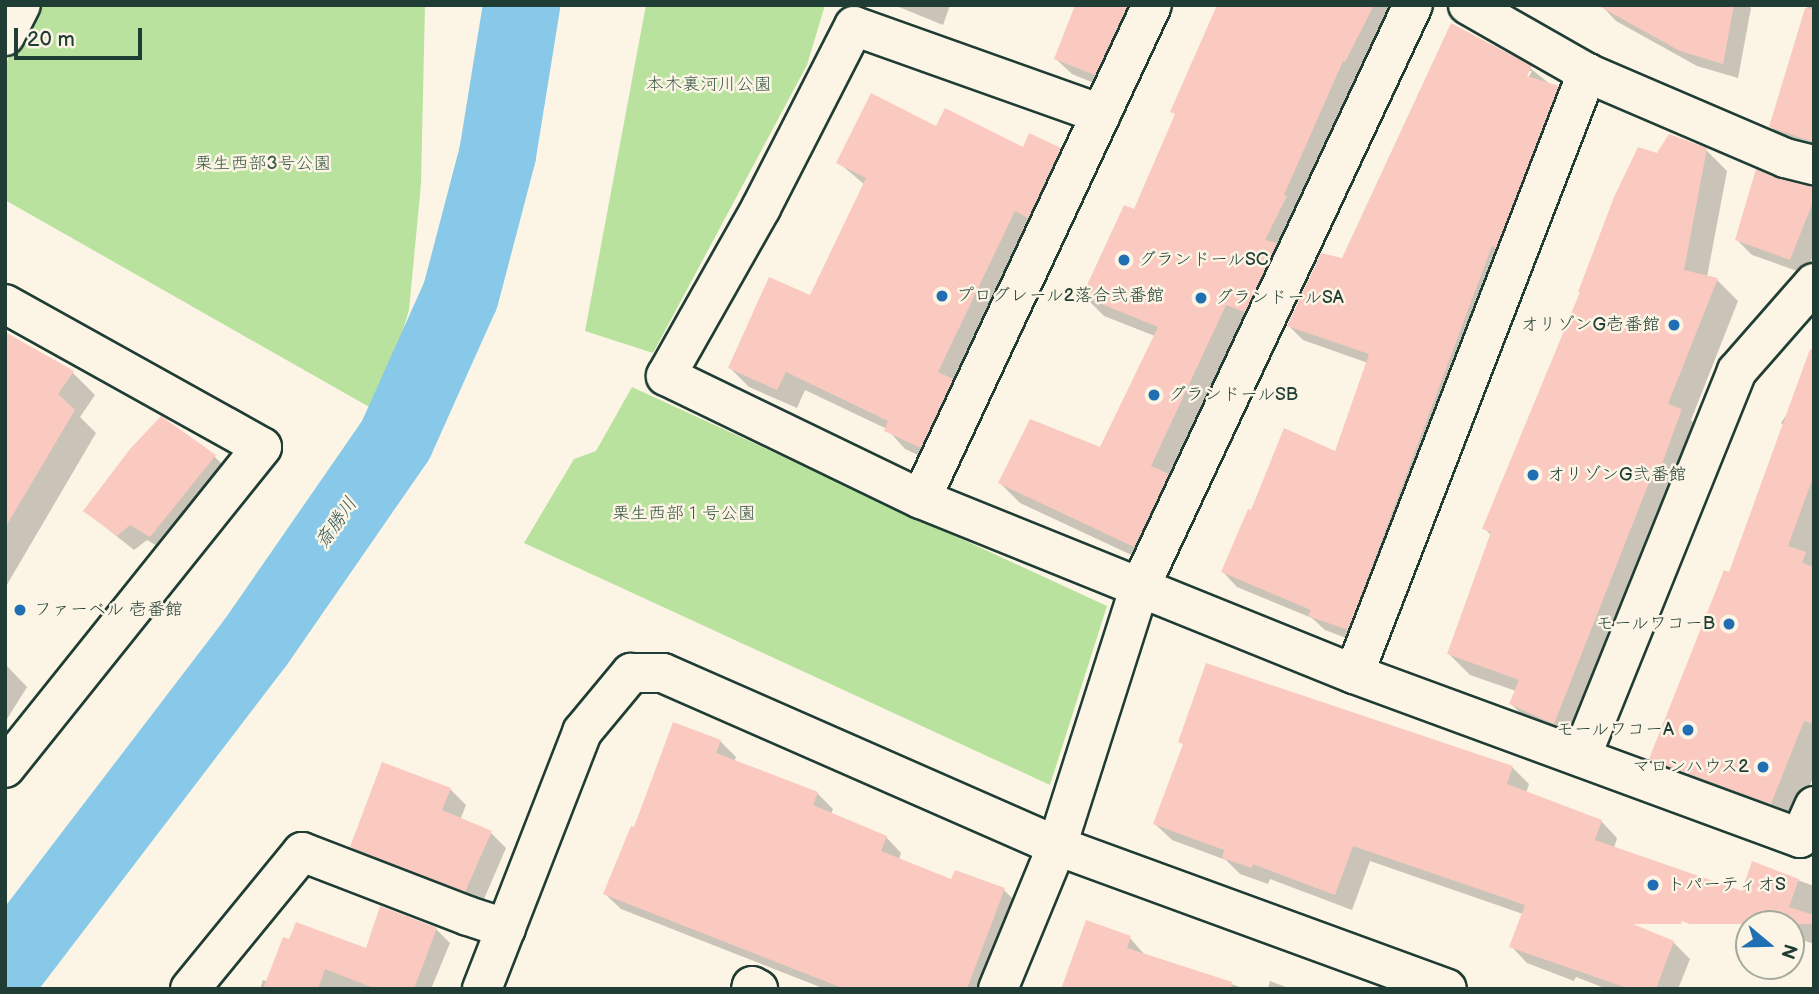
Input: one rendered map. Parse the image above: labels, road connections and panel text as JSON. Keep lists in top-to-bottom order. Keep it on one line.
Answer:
{"water":["斎勝川"],"parks":["本木裏河川公園","栗生西部3号公園","栗生西部１号公園"],"places":["グランドールSC","プログレール2落合弐番館","グランドールSA","オリゾンG壱番館","グランドールSB","オリゾンG弐番館","ファーベル 壱番館","モールワコーB","モールワコーA","マロンハウス2","トパーティオS"],"scale_bar":"20 m","north":"right"}
